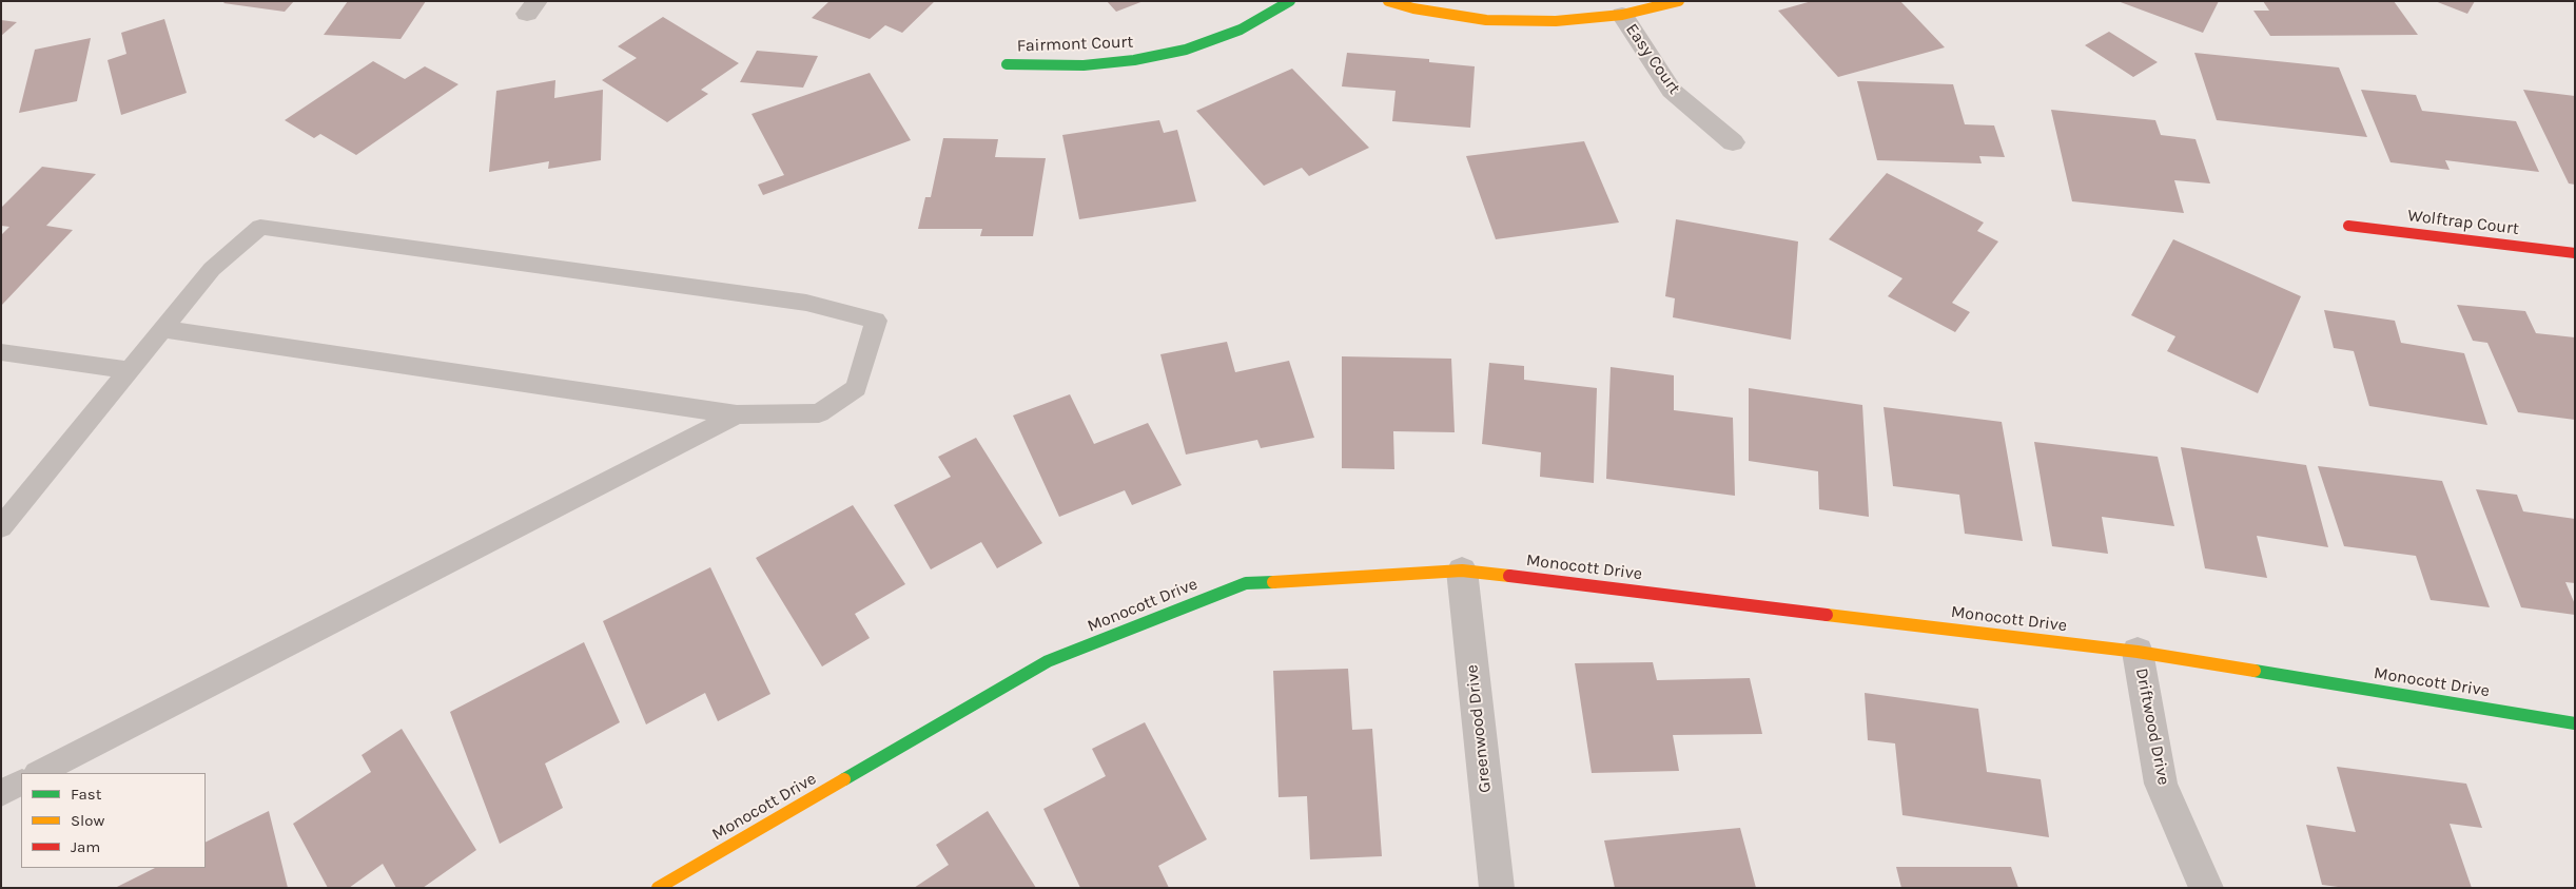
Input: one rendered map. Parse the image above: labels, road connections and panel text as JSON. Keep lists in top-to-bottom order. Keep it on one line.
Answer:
{"streets":{"street":["Fairmont Court","Easy Court","Wolftrap Court","Monocott Drive","Driftwood Drive","Greenwood Drive"]},"crossings":[["Monocott Drive","Driftwood Drive"],["Monocott Drive","Greenwood Drive"]],"legend":["Fast","Slow","Jam"]}
